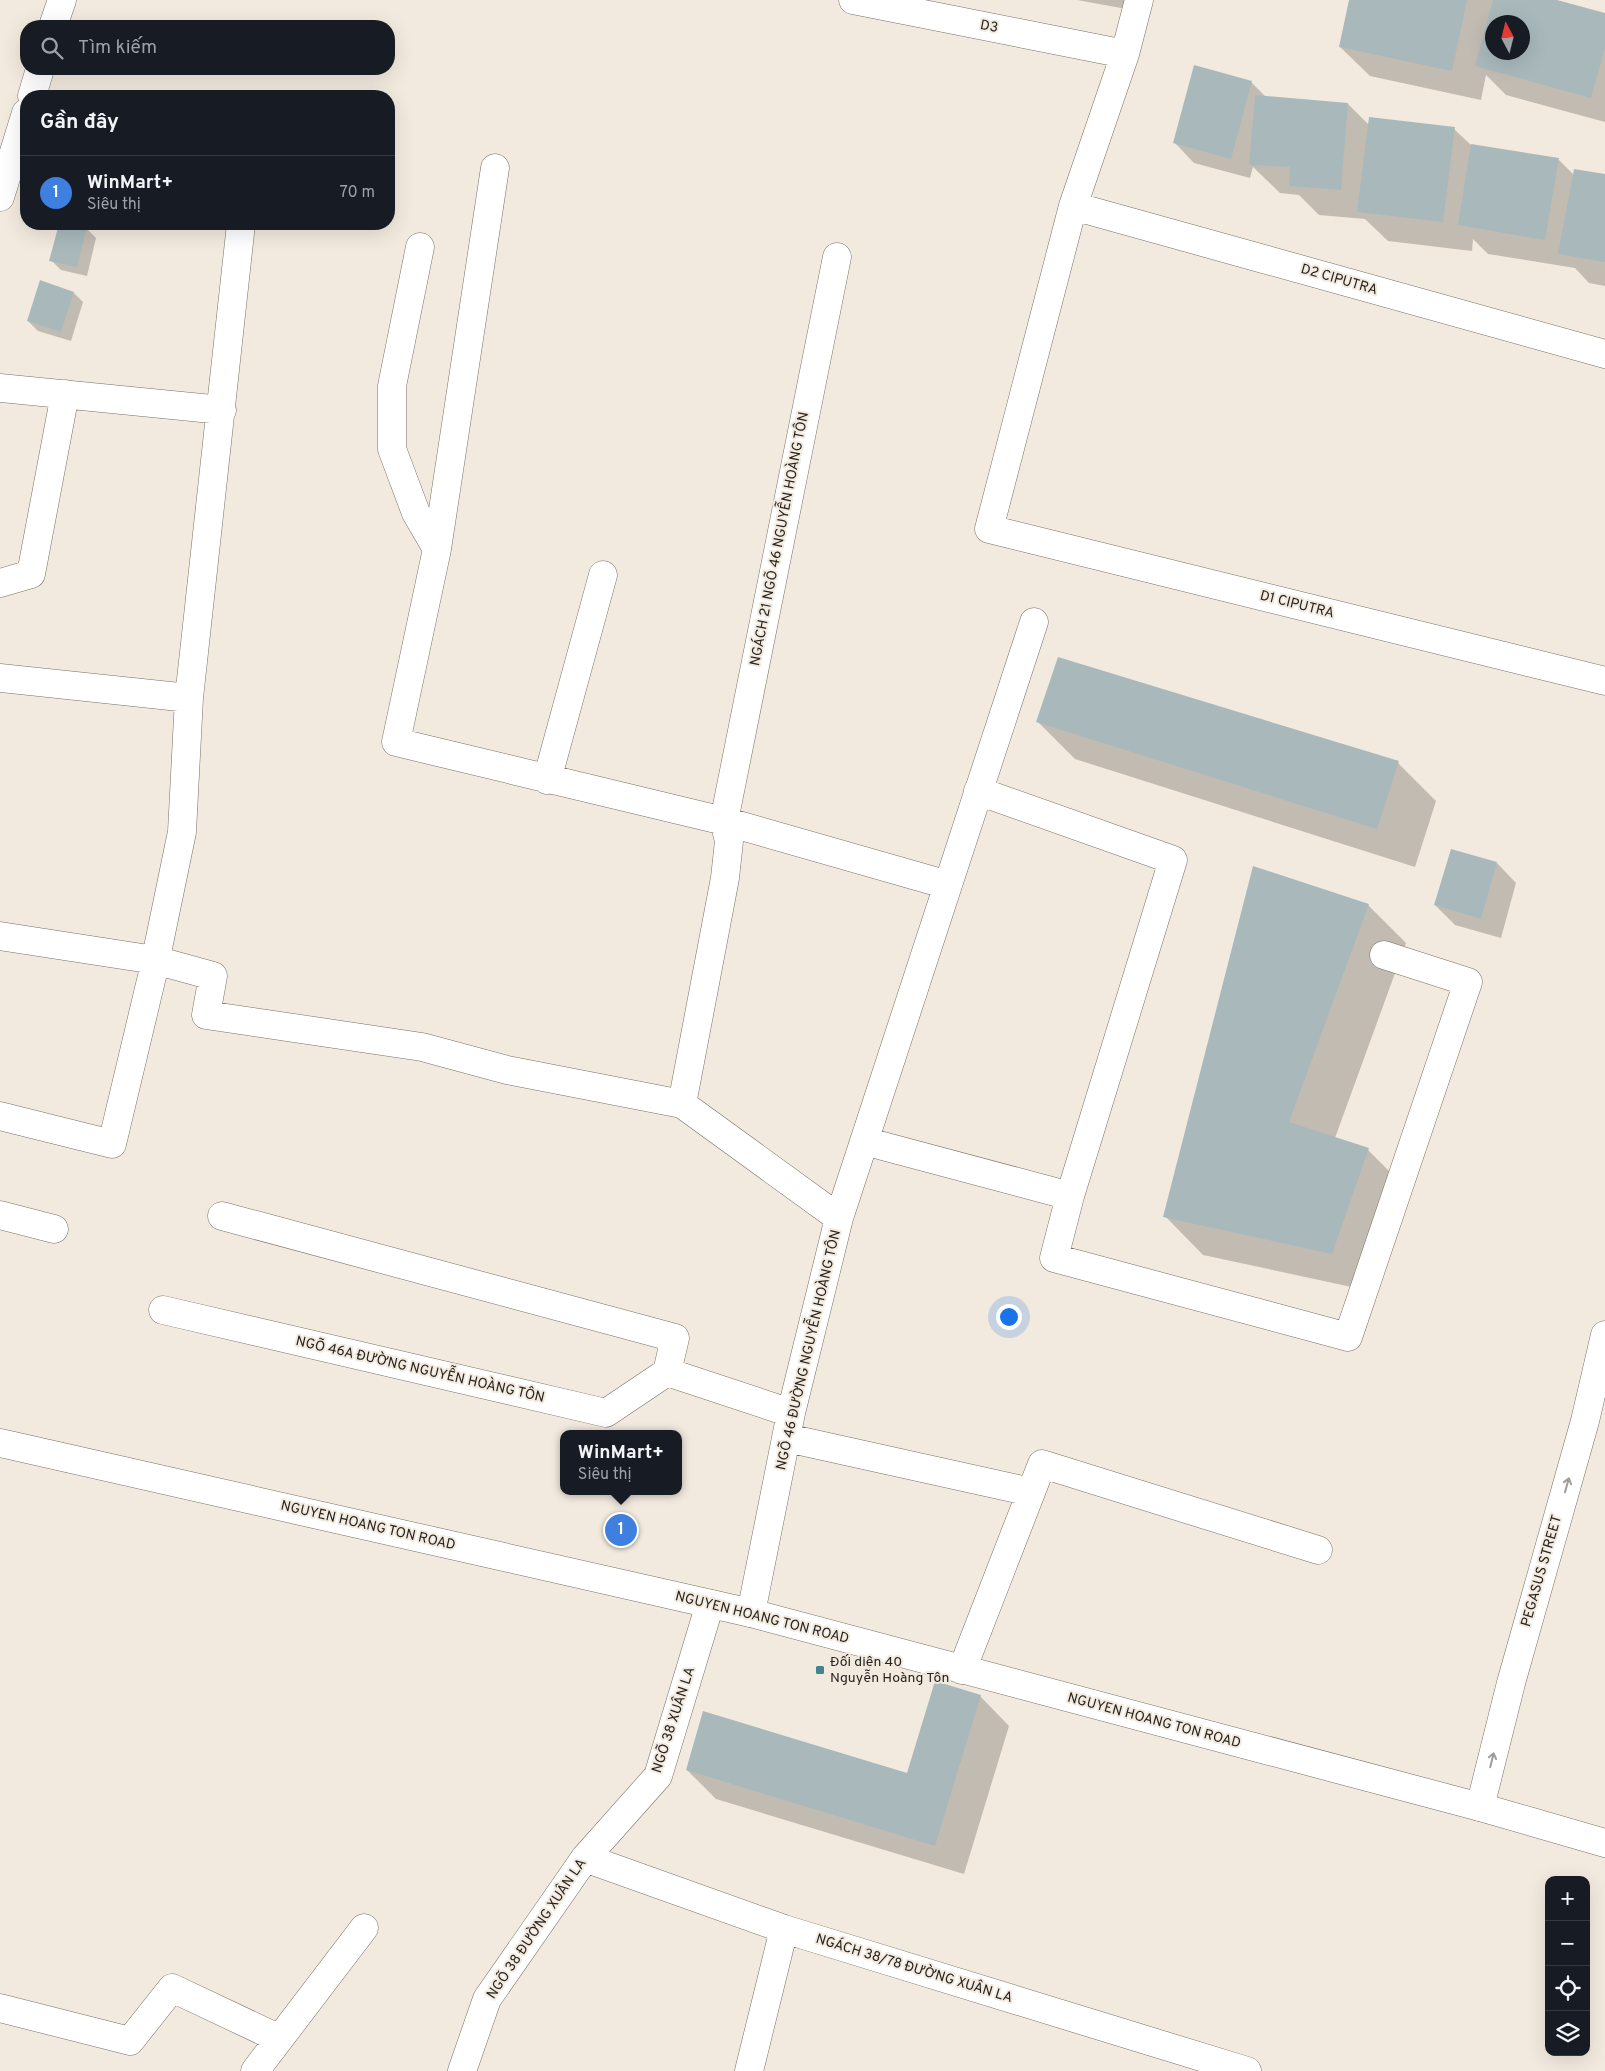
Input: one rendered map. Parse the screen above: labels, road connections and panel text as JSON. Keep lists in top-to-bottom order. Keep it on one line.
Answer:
{"streets":{"street":["D3","D2 CIPUTRA","NGÁCH 21 NGÕ 46 NGUYỄN HOÀNG TÔN","D1 CIPUTRA","NGÕ 46 ĐƯỜNG NGUYỄN HOÀNG TÔN","NGÕ 46A ĐƯỜNG NGUYỄN HOÀNG TÔN","NGUYEN HOANG TON ROAD","PEGASUS STREET","NGÕ 38 XUÂN LA","NGÕ 38 ĐƯỜNG XUÂN LA","NGÁCH 38/78 ĐƯỜNG XUÂN LA"]},"crossings":[["D2 CIPUTRA","D1 CIPUTRA"],["NGÕ 46 ĐƯỜNG NGUYỄN HOÀNG TÔN","NGUYEN HOANG TON ROAD"],["NGUYEN HOANG TON ROAD","PEGASUS STREET"],["NGUYEN HOANG TON ROAD","NGÕ 38 XUÂN LA"],["NGÕ 38 XUÂN LA","NGÕ 38 ĐƯỜNG XUÂN LA"],["NGÕ 38 ĐƯỜNG XUÂN LA","NGÁCH 38/78 ĐƯỜNG XUÂN LA"]],"one_way":["PEGASUS STREET"],"places":{"transit":["Đối diện 40 Nguyễn Hoàng Tôn"]},"north":"top","page":{"search":"Tìm kiếm","heading":"Gần đây","list":[{"mark":"1","name":"WinMart+","note":"Siêu thị","value":"70 m"}],"popup":["WinMart+","Siêu thị"],"pins":"1","map_buttons":["+","−"]}}
